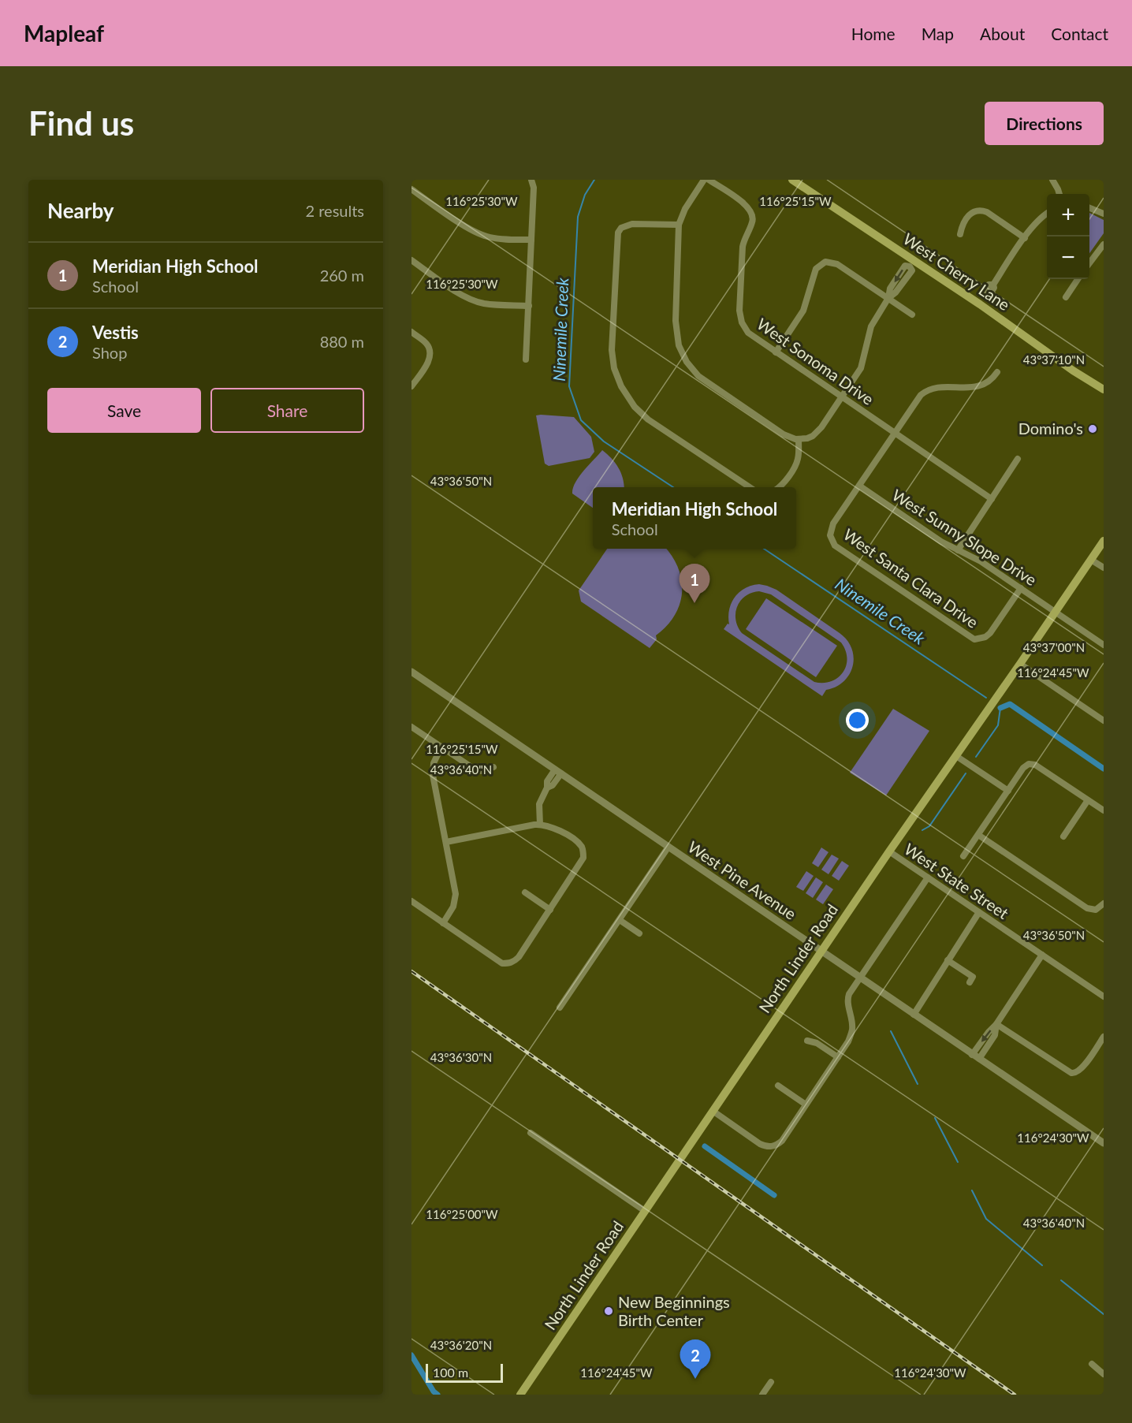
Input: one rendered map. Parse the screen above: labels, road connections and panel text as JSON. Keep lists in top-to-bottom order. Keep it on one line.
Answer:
{"streets":{"main road":["West Cherry Lane","North Linder Road"],"street":["West Sonoma Drive","West Sunny Slope Drive","West Santa Clara Drive","West Pine Avenue","West State Street"]},"crossings":[["West Sunny Slope Drive","West Santa Clara Drive"],["West Sunny Slope Drive","North Linder Road"],["West Pine Avenue","North Linder Road"],["West State Street","North Linder Road"]],"water":["Ninemile Creek"],"places":["Domino's","New Beginnings Birth Center"],"scale_bar":"100 m","page":{"header":"Mapleaf","nav":["Home","Map","About","Contact"],"buttons":["Directions",["Save","Share"]],"title":"Find us","heading":["Nearby","2 results"],"map_buttons":["+","−"],"list":[{"mark":"1","name":"Meridian High School","note":"School","value":"260 m"},{"mark":"2","name":"Vestis","note":"Shop","value":"880 m"}],"popup":["Meridian High School","School"],"pins":["1","2"],"scale":"100 m"},"coordinates":["116°25'30\"W","116°25'15\"W","43°37'10\"N","43°36'50\"N","43°37'00\"N","116°24'45\"W","43°36'40\"N","43°36'30\"N","116°24'30\"W","116°25'00\"W","43°36'20\"N"]}
